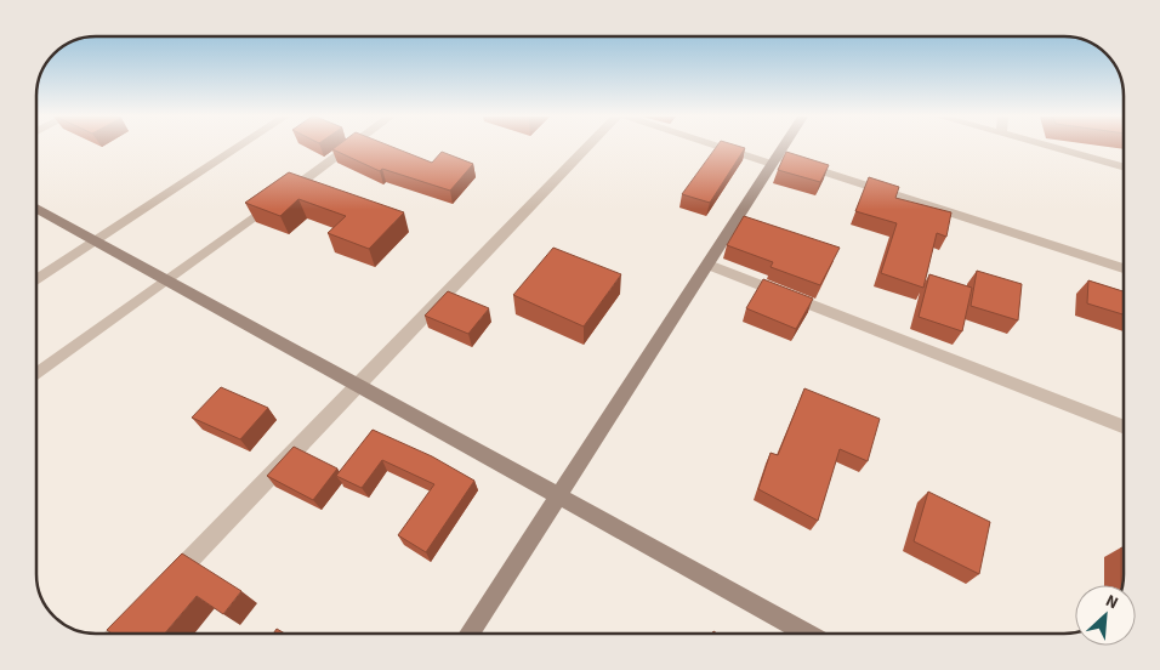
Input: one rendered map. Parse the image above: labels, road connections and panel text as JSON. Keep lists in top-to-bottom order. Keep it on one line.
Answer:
{"north":"top right"}
